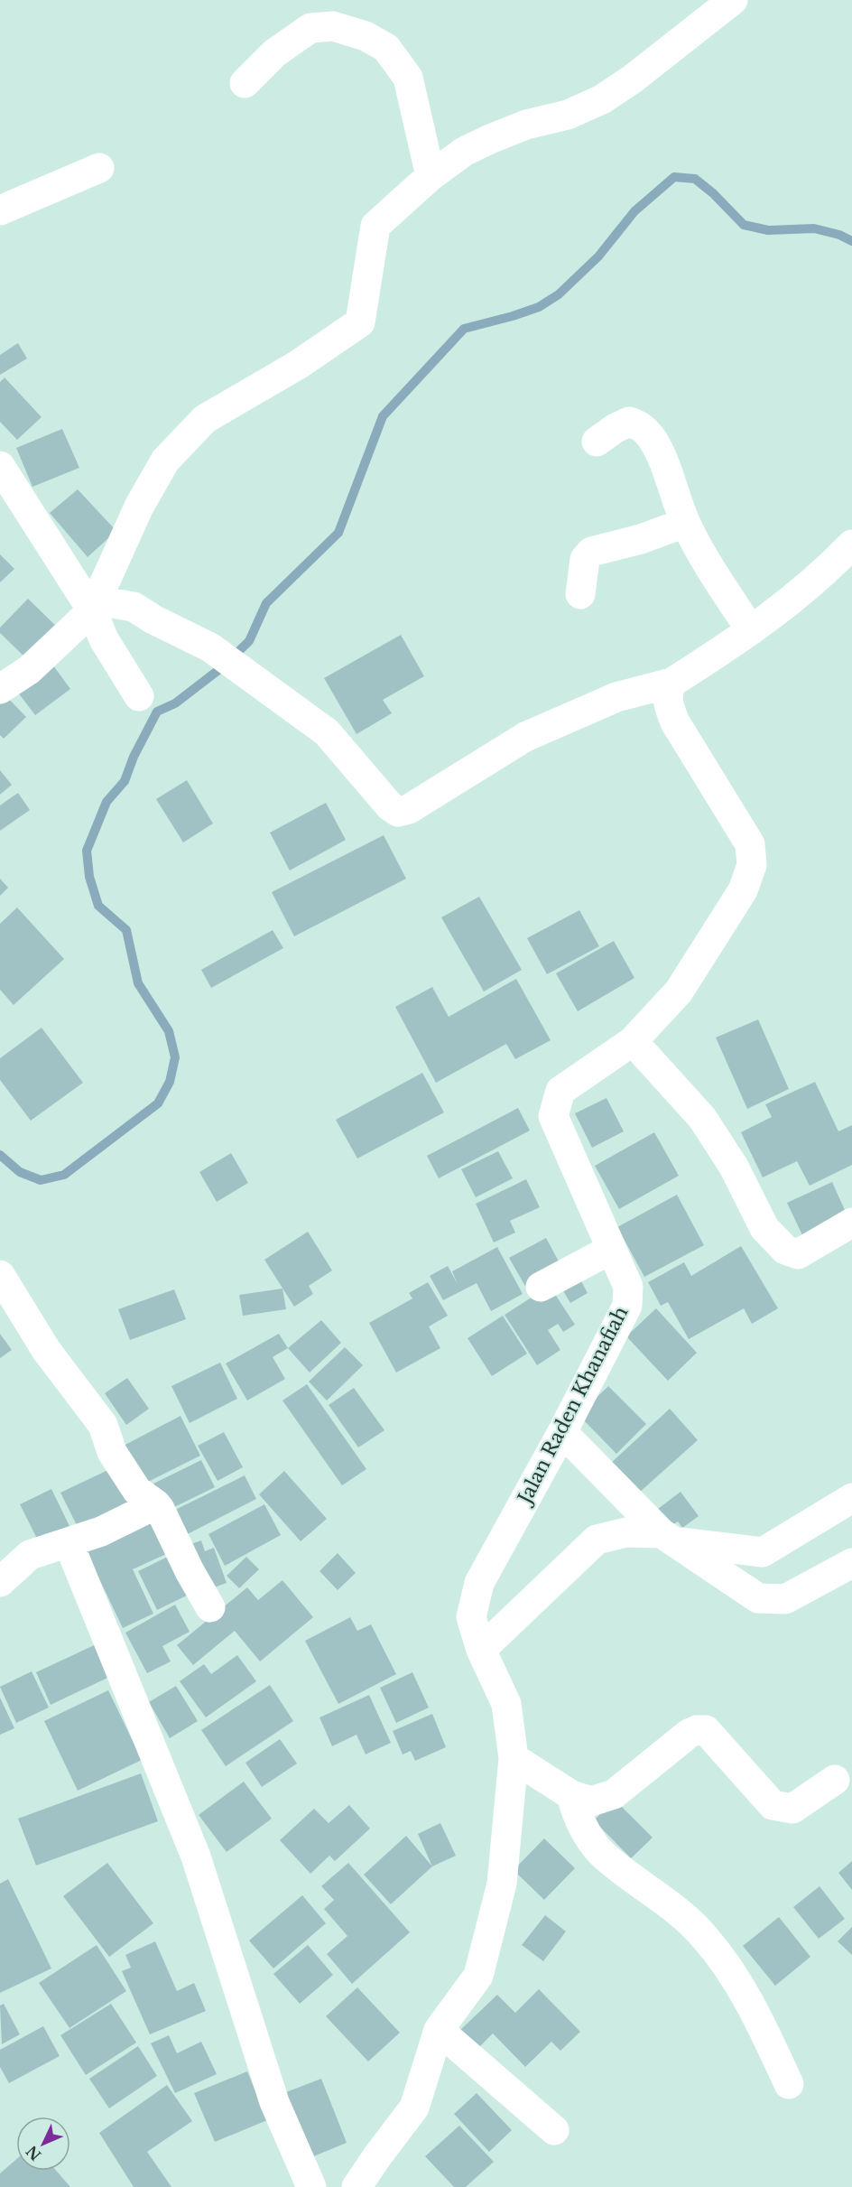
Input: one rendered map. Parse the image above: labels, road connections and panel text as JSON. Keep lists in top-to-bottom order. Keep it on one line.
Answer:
{"streets":{"street":["Jalan Raden Khanafiah"]},"north":"bottom left"}
